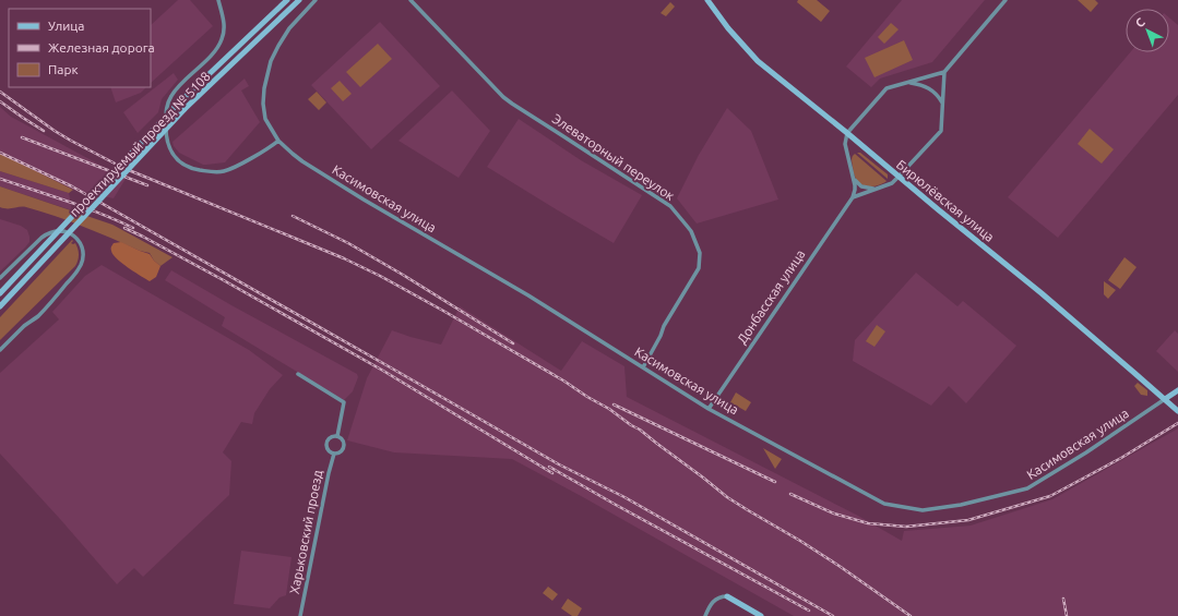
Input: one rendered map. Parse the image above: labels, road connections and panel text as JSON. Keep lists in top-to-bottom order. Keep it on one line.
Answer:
{"streets":{"main road":["проектируемый проезд № 5108","Бирюлёвская улица"],"street":["Элеваторный переулок","Касимовская улица","Донбасская улица","Харьковский проезд"]},"crossings":[["Элеваторный переулок","Касимовская улица"],["Касимовская улица","Бирюлёвская улица"],["Касимовская улица","Донбасская улица"]],"legend":["Улица","Железная дорога","Парк"],"north":"top left"}
